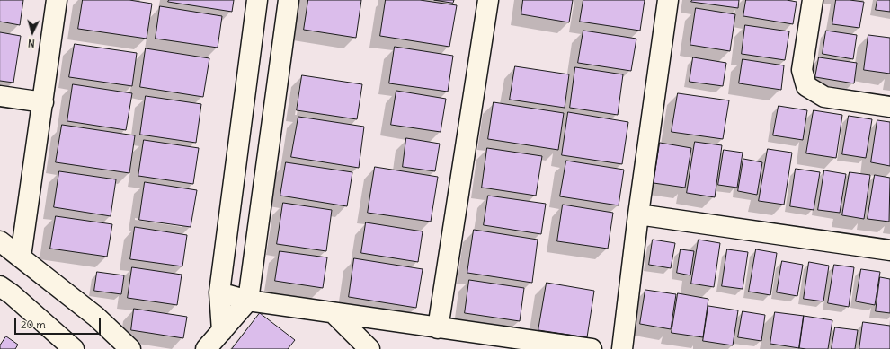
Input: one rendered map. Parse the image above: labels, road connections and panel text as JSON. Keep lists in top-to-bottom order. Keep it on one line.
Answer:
{"scale_bar":"20 m","north":"bottom"}
